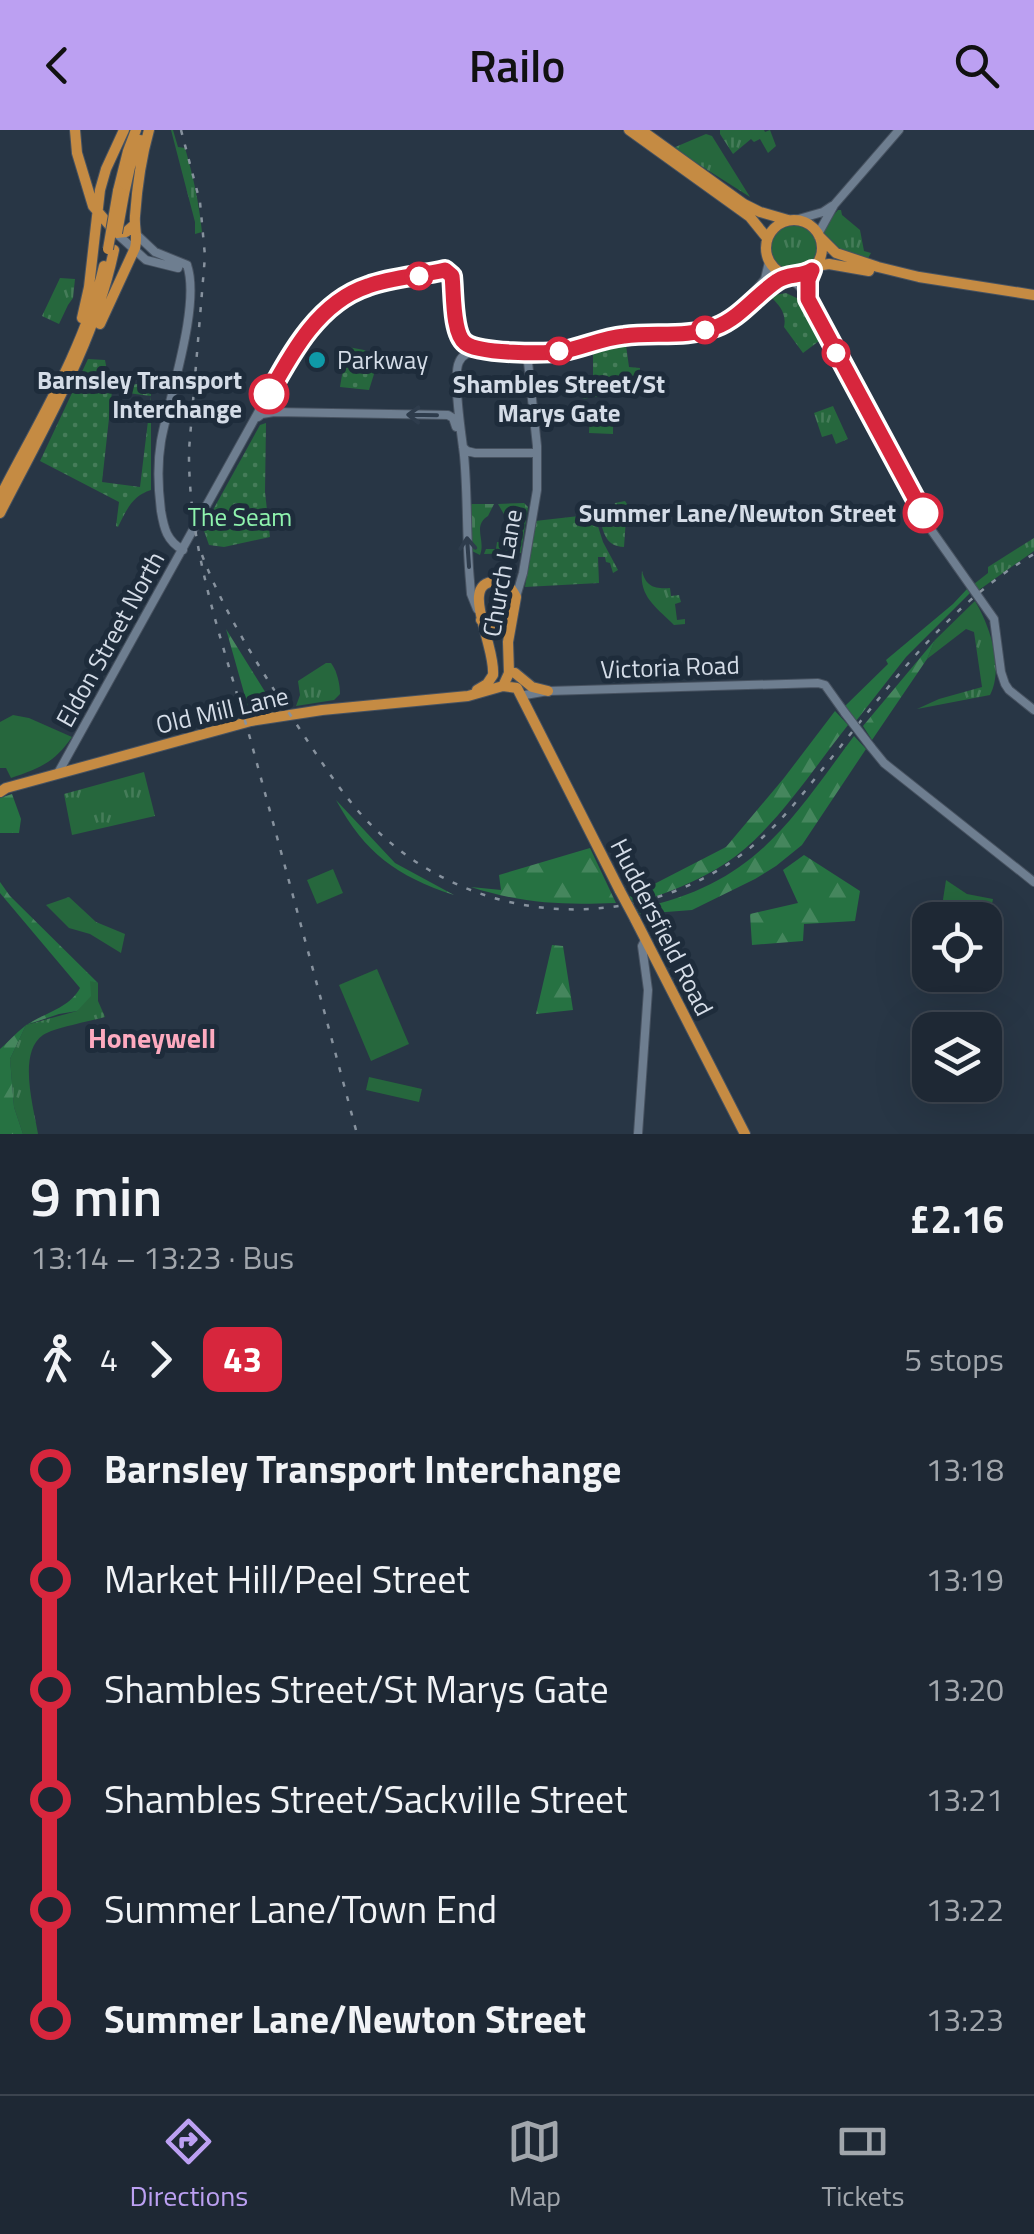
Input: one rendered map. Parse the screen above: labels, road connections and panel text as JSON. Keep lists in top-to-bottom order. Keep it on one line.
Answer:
{"streets":{"highway":["Church Lane","Old Mill Lane","Huddersfield Road"],"street":["Eldon Street North","Victoria Road"]},"crossings":[["Church Lane","Old Mill Lane"],["Church Lane","Huddersfield Road"],["Eldon Street North","Old Mill Lane"],["Victoria Road","Old Mill Lane"],["Victoria Road","Huddersfield Road"],["Old Mill Lane","Huddersfield Road"]],"districts":["Honeywell"],"parks":["The Seam"],"places":["Shambles Street/St Marys Gate","Parkway","Barnsley Transport Interchange","Summer Lane/Newton Street"],"lines":["bus line 43"],"page":{"header":"Railo","heading":["9 min","13:14 – 13:23 · Bus","£2.16"],"legs":["4","43","5 stops"],"list":[{"name":"Barnsley Transport Interchange","value":"13:18"},{"name":"Market Hill/Peel Street","value":"13:19"},{"name":"Shambles Street/St Marys Gate","value":"13:20"},{"name":"Shambles Street/Sackville Street","value":"13:21"},{"name":"Summer Lane/Town End","value":"13:22"},{"name":"Summer Lane/Newton Street","value":"13:23"}],"tabs":["Directions","Map","Tickets"]}}
